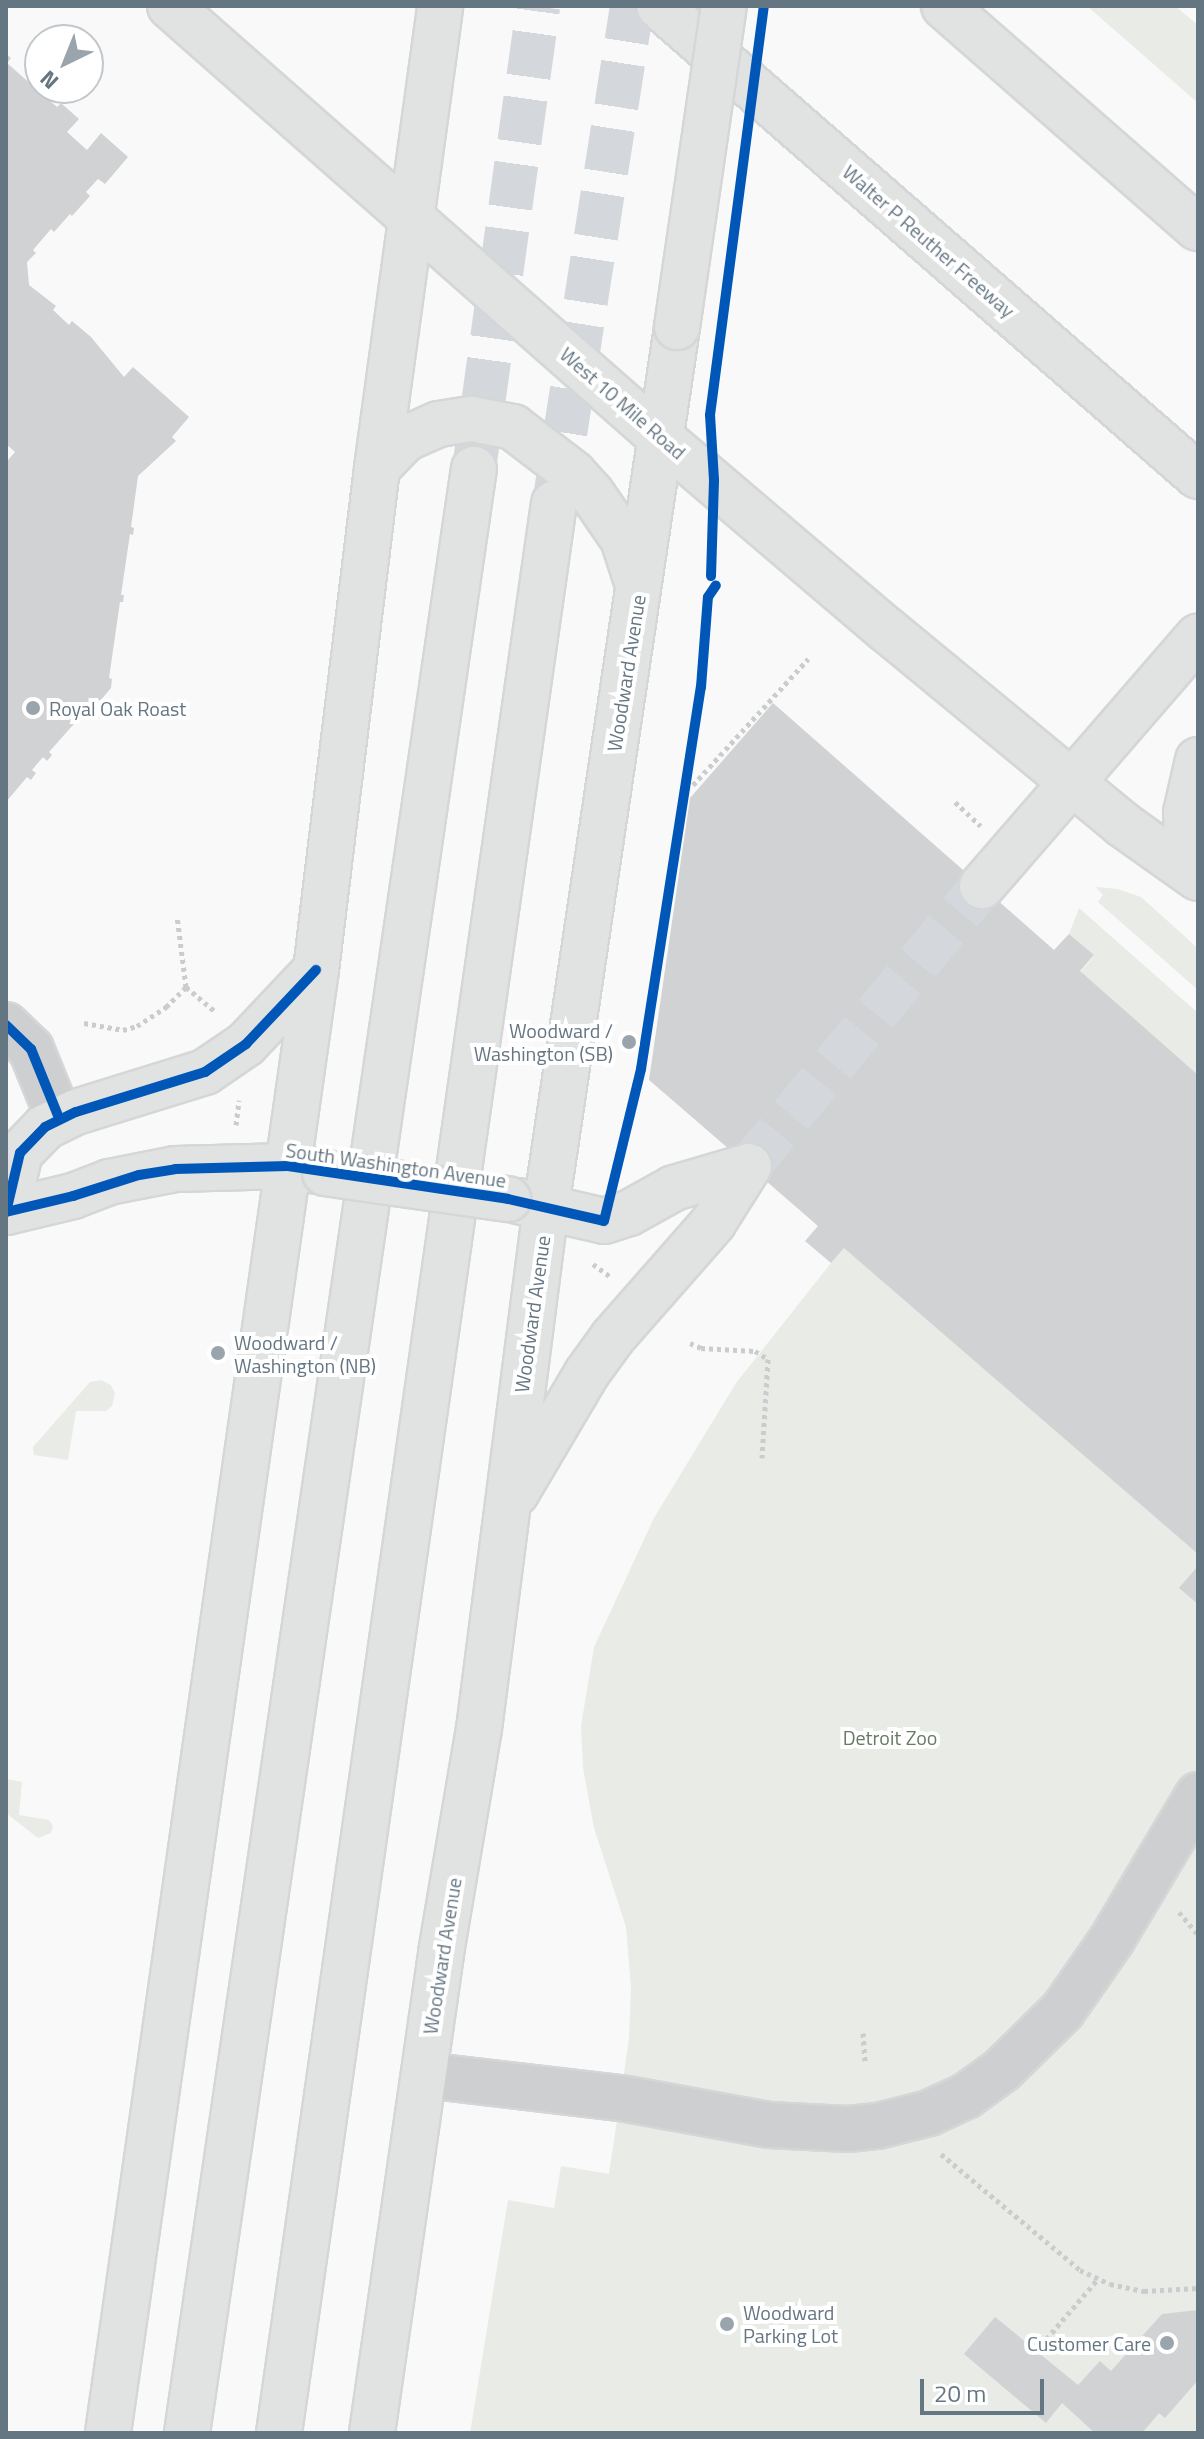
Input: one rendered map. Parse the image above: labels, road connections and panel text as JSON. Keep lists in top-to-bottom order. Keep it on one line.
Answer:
{"streets":{"main road":["Walter P Reuther Freeway","West 10 Mile Road","Woodward Avenue","South Washington Avenue"]},"crossings":[["West 10 Mile Road","Woodward Avenue"],["Woodward Avenue","South Washington Avenue"]],"parks":["Detroit Zoo"],"places":["Royal Oak Roast","Woodward / Washington (SB)","Woodward / Washington (NB)","Woodward Parking Lot","Customer Care"],"scale_bar":"20 m","north":"bottom left"}
